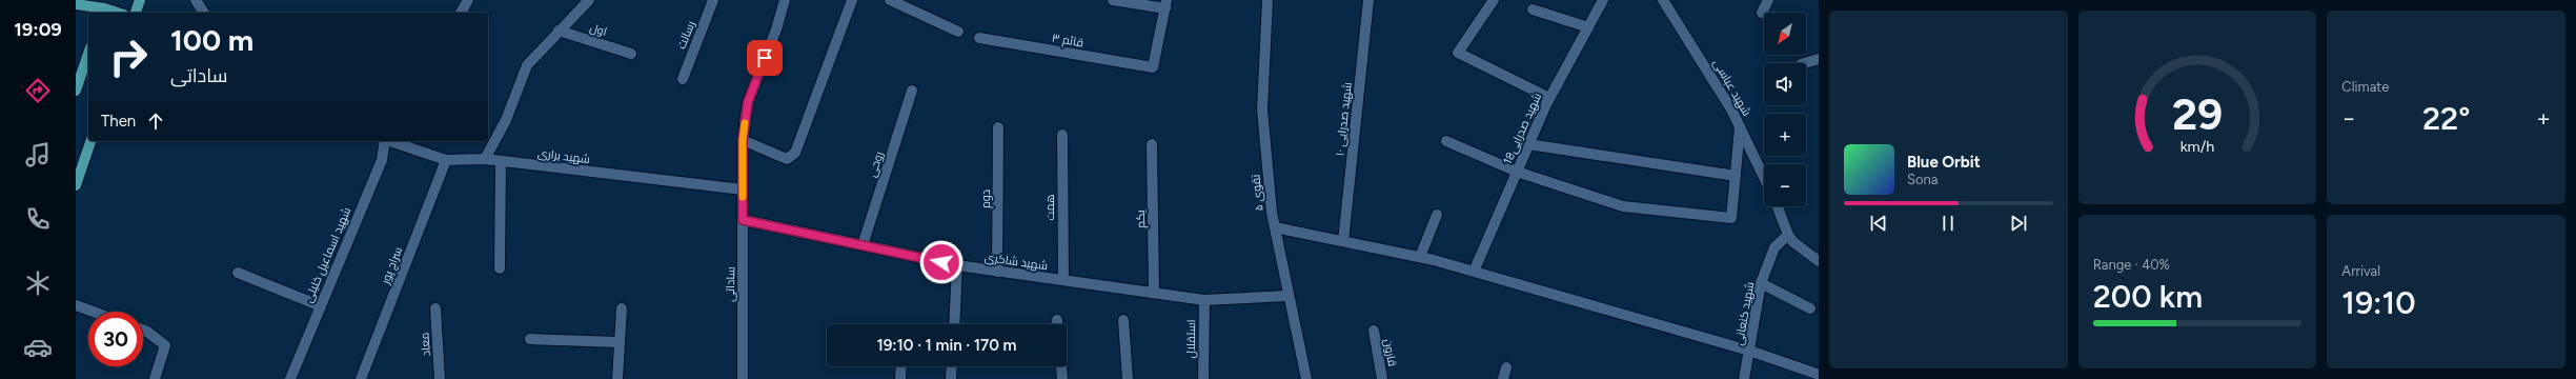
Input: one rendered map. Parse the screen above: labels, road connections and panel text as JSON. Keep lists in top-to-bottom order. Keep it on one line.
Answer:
{"streets":{"street":["اول","رسالت","قائم ۳","شهید عباسی","شهید صدرایی ۱۰","شهید صدرایی18","شهید براری","روحی","تقوی ۵","دوم","همت","یکم","شهید اسماعیل خلیلی","شهید شاکری","سراج پور","ساداتی","شهید کنعانی","استقلال","معاد","قارون"]},"crossings":[["شهید براری","سراج پور"],["شهید براری","ساداتی"],["روحی","شهید شاکری"],["تقوی ۵","شهید شاکری"],["دوم","شهید شاکری"],["همت","شهید شاکری"],["یکم","شهید شاکری"],["شهید شاکری","ساداتی"],["شهید شاکری","استقلال"]],"north":"bottom left","page":{"tabs":"19:09","tile":["Climate",["Range · 40%","200 km"],["Arrival","19:10"]],"map_buttons":["+","−"],"turn":["100 m","ساداتی"],"then":"Then","heat":["−","22°","+"],"song":["Blue Orbit","Sona"],"limit":"30","trip":"19:10 · 1 min · 170 m","gauge":["29","km/h"]}}
